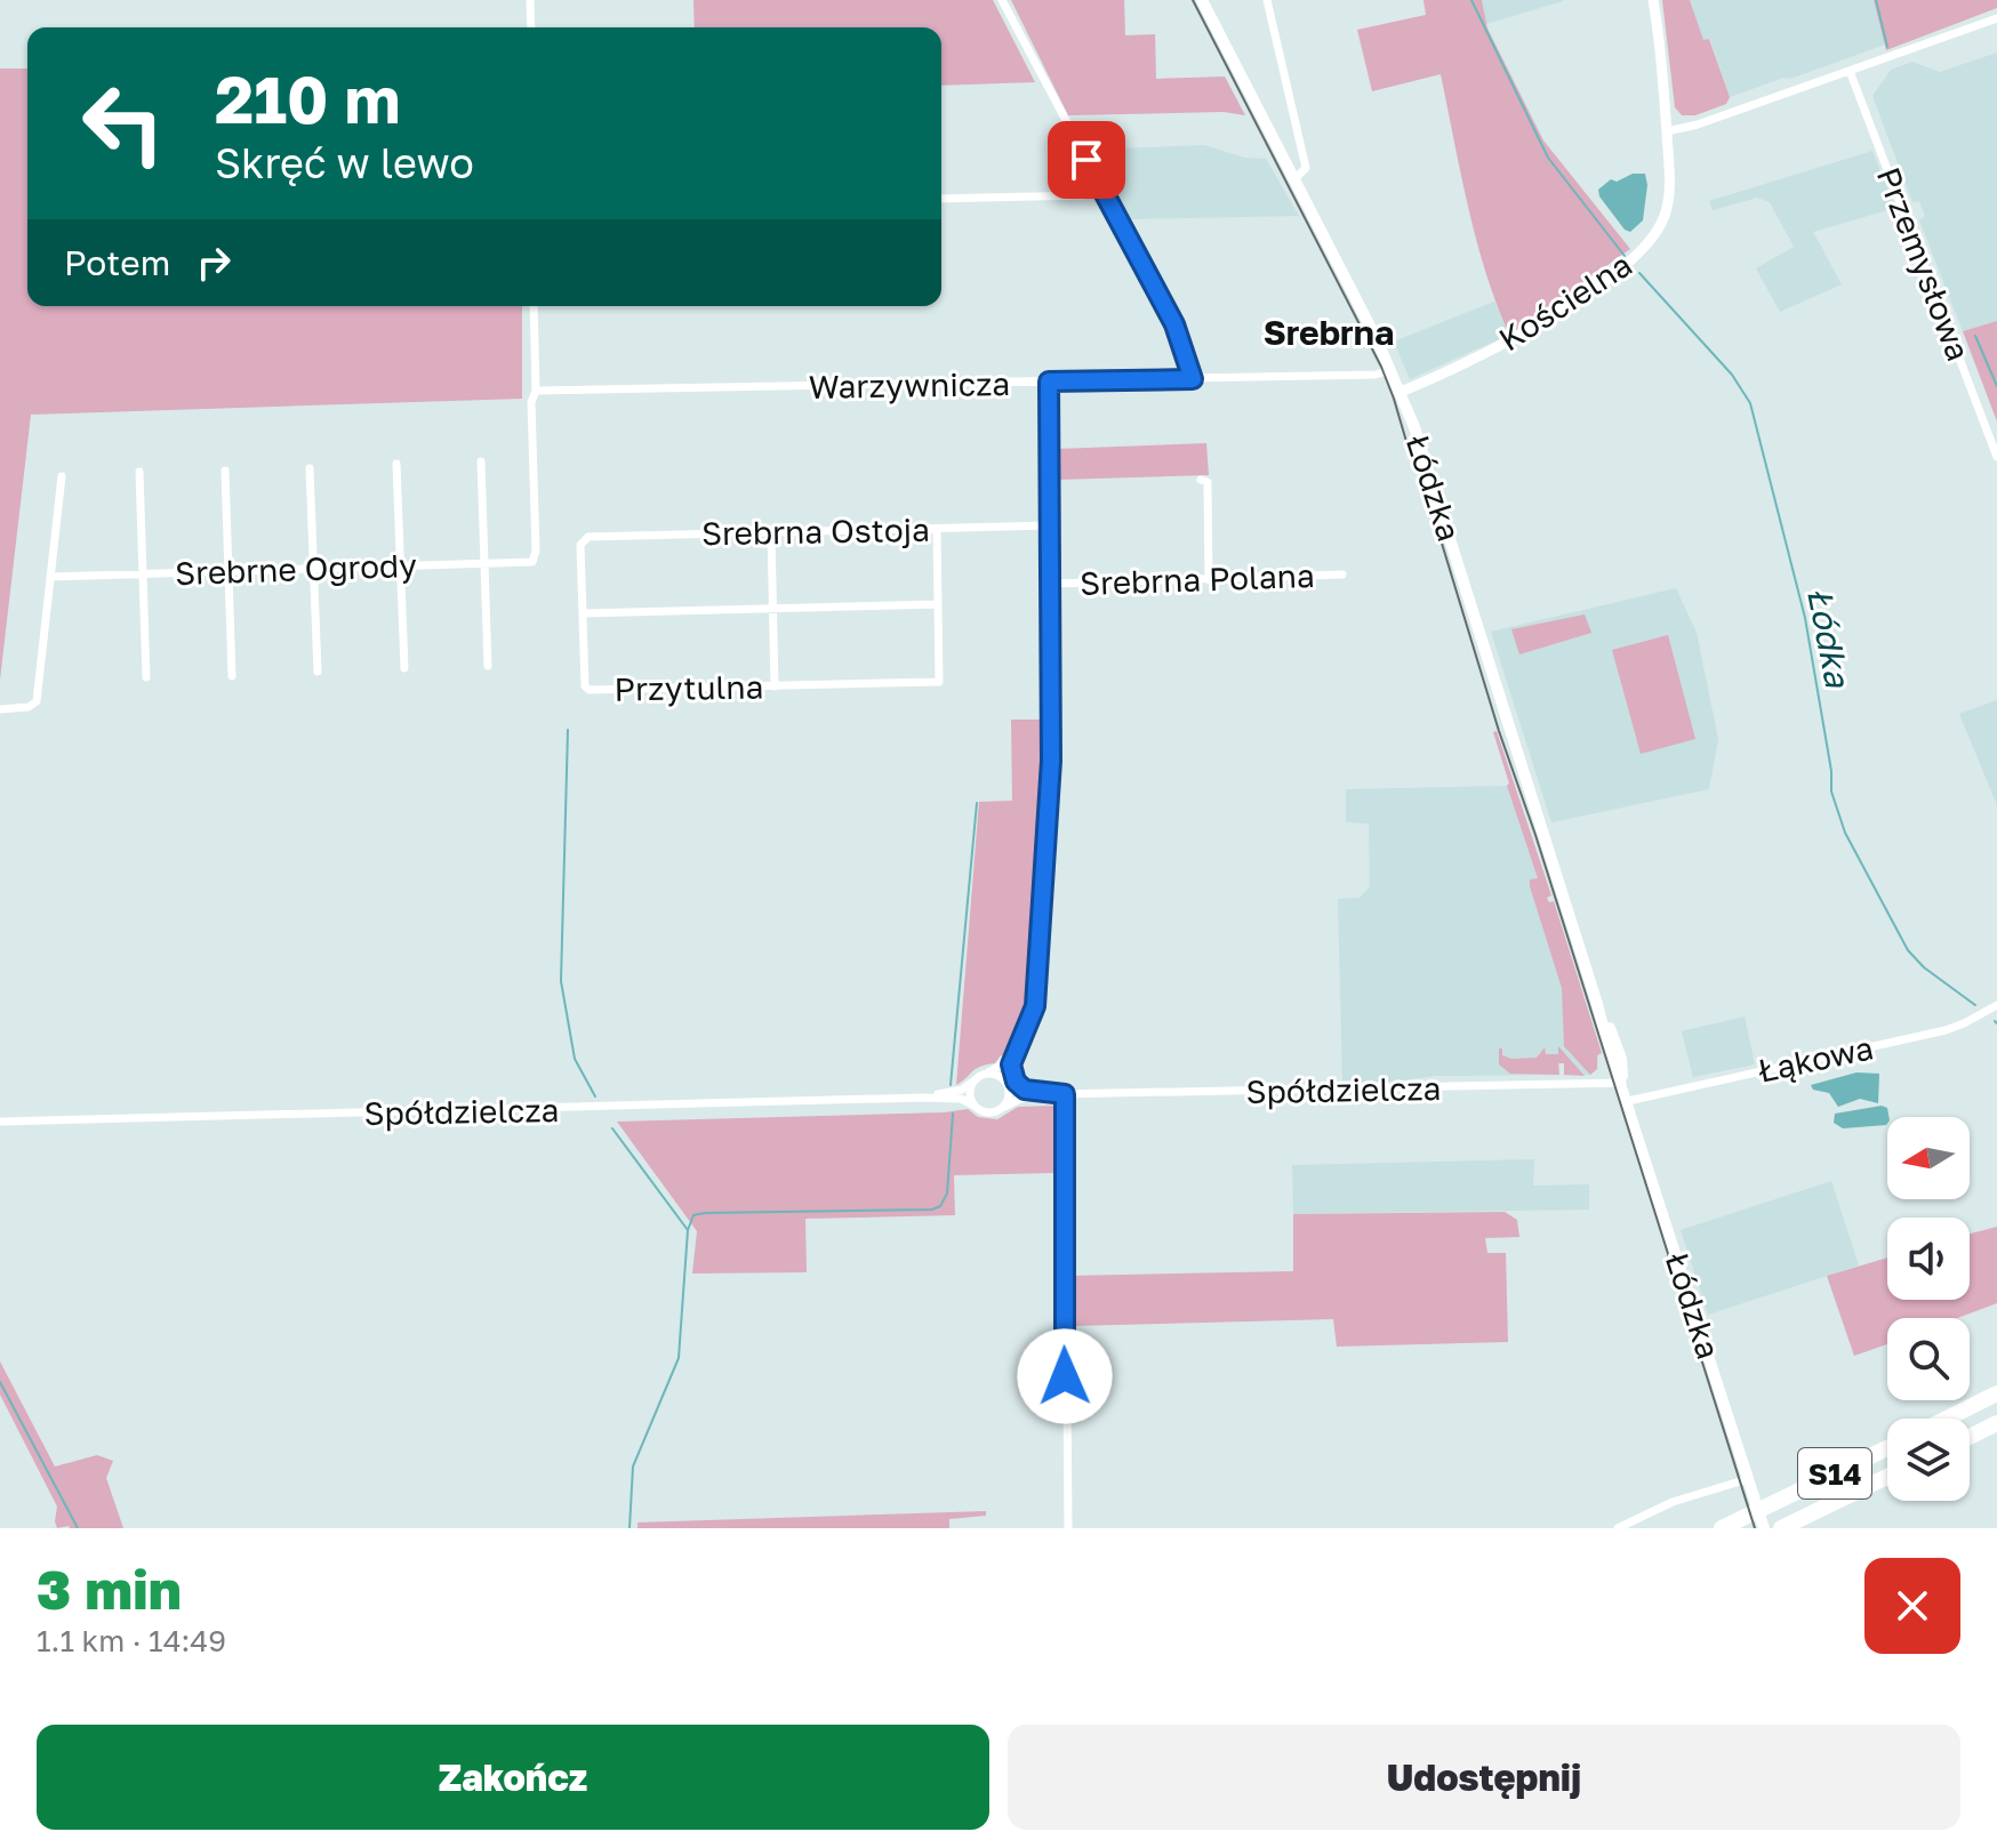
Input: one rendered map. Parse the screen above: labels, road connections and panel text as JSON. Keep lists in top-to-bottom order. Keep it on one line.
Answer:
{"streets":{"highway":["S14"],"main road":["Łódzka"],"street":["Przemysłowa","Kościelna","Warzywnicza","Srebrna Ostoja","Srebrne Ogrody","Srebrna Polana","Przytulna","Łąkowa","Spółdzielcza"]},"crossings":[["Kościelna","Łódzka"],["Warzywnicza","Łódzka"],["Warzywnicza","Srebrne Ogrody"],["Łódzka","Łąkowa"],["Łódzka","Spółdzielcza"],["Srebrna Ostoja","Przytulna"]],"districts":["Srebrna"],"water":["Łódka"],"north":"left","page":{"turn":["210 m","Skręć w lewo"],"then":"Potem","heading":["3 min","1.1 km · 14:49"],"buttons":["Zakończ","Udostępnij"]}}
